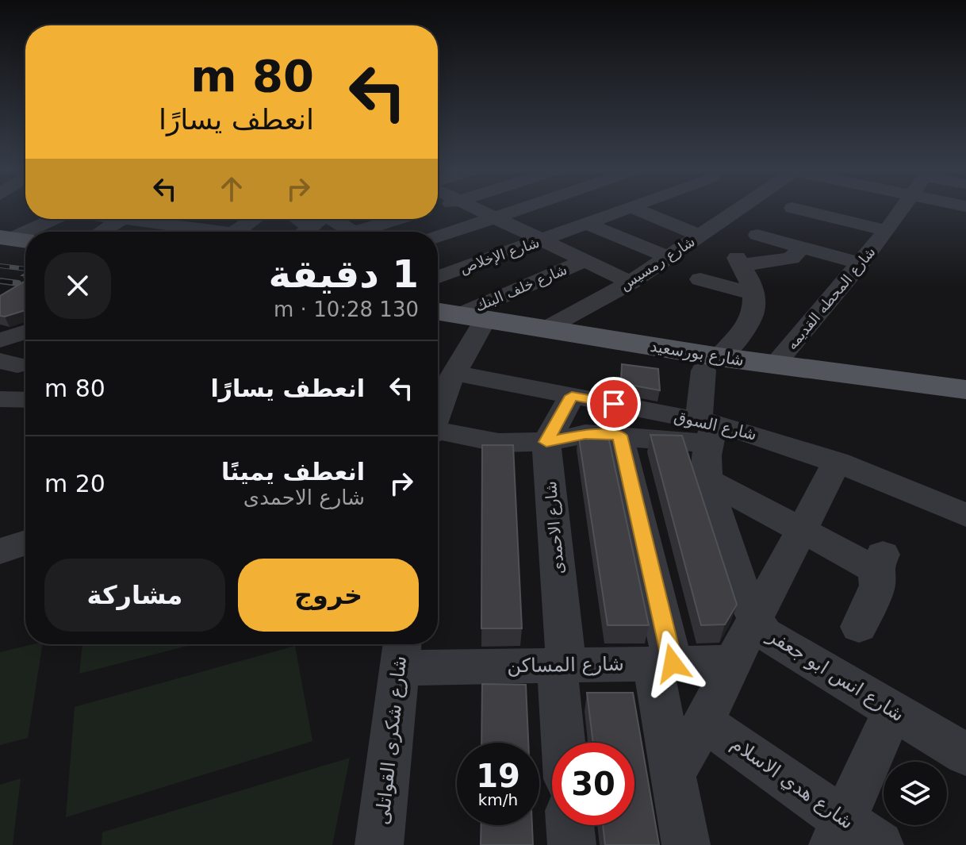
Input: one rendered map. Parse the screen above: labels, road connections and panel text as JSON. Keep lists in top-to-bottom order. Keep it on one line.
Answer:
{"streets":{"main road":["شارع بورسعيد"],"street":["شارع الإخلاص","شارع رمسيس","شارع خلف البنك","شارع المحطه القديمه","شارع السوق","شارع الاحمدى","شارع المساكن","شارع انس ابو جعفر","شارع شكرى القواتلى","شارع هدي الاسلام"]},"crossings":[["شارع رمسيس","شارع بورسعيد"],["شارع خلف البنك","شارع بورسعيد"],["شارع المحطه القديمه","شارع بورسعيد"],["شارع بورسعيد","شارع انس ابو جعفر"],["شارع السوق","شارع انس ابو جعفر"],["شارع الاحمدى","شارع المساكن"],["شارع المساكن","شارع شكرى القواتلى"]],"page":{"turn":["80 m","انعطف يسارًا"],"heading":["1 دقيقة","130 m · 10:28"],"list":[{"name":"انعطف يسارًا","value":"80 m"},{"name":"انعطف يمينًا","note":"شارع الاحمدى","value":"20 m"}],"buttons":["خروج","مشاركة"],"speed":"19 km/h","limit":"30"}}
